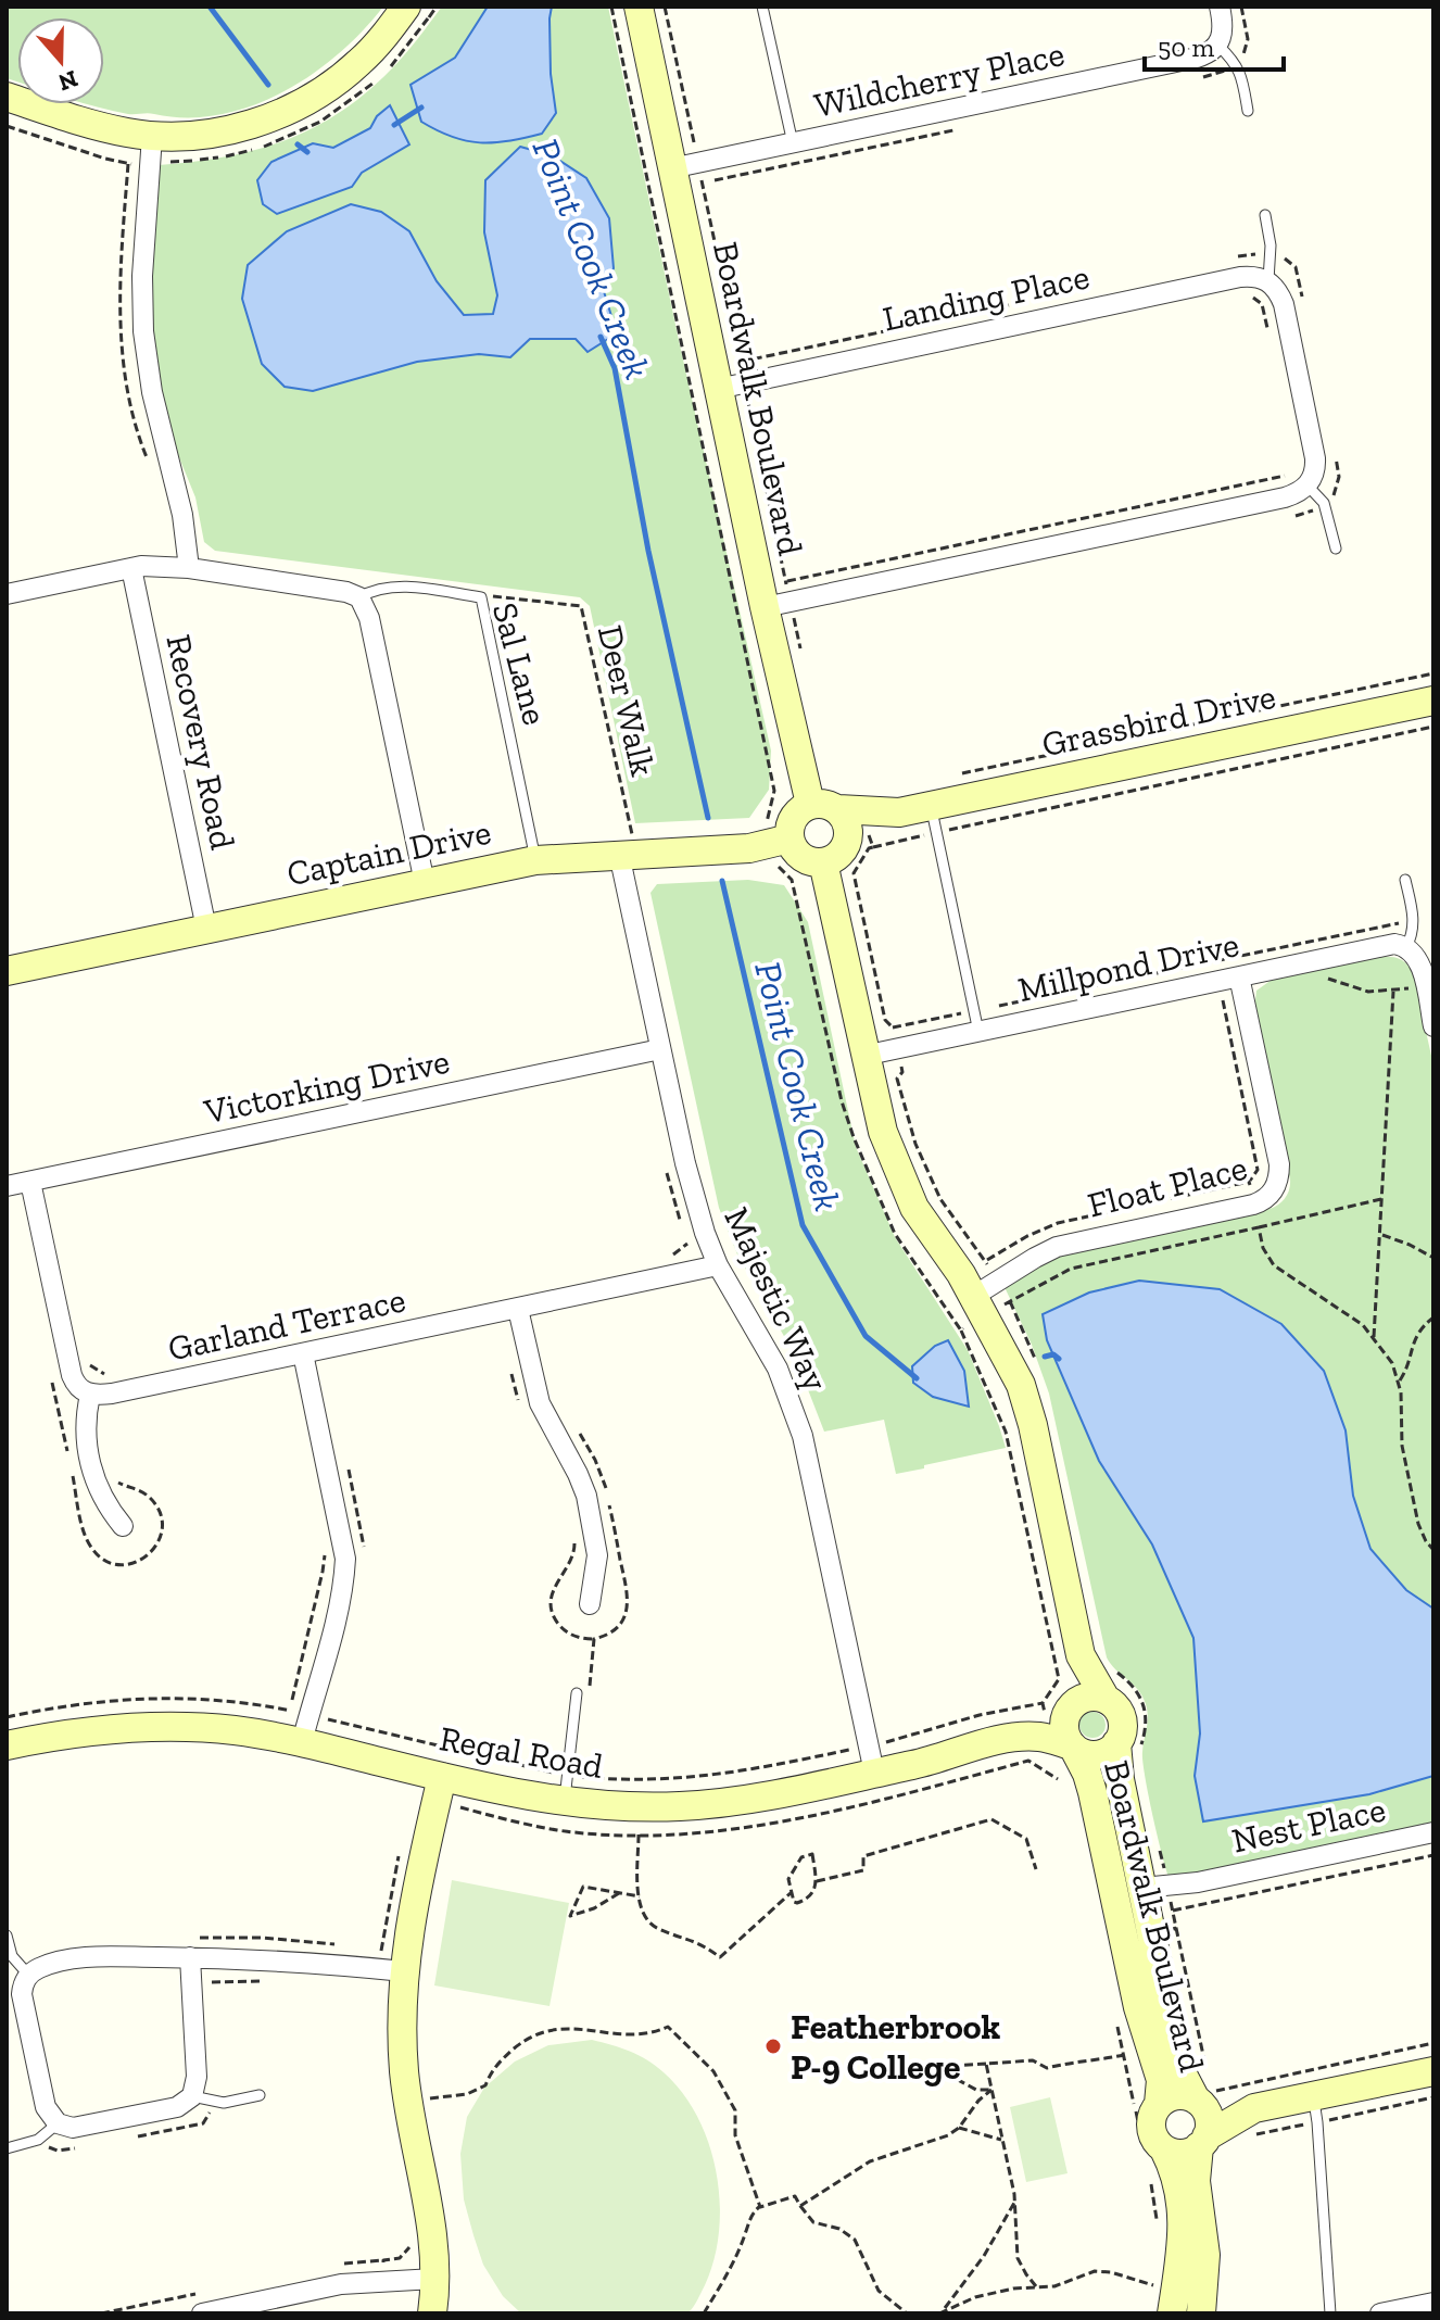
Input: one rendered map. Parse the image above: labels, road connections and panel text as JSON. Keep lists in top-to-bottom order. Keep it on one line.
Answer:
{"streets":{"street":["Wildcherry Place","Landing Place","Boardwalk Boulevard","Grassbird Drive","Recovery Road","Captain Drive","Millpond Drive","Victorking Drive","Float Place","Majestic Way","Garland Terrace","Regal Road","Nest Place"],"lane":["Sal Lane"],"path":["Deer Walk"]},"crossings":[["Wildcherry Place","Boardwalk Boulevard"],["Landing Place","Boardwalk Boulevard"],["Boardwalk Boulevard","Grassbird Drive"],["Boardwalk Boulevard","Regal Road"],["Boardwalk Boulevard","Nest Place"],["Sal Lane","Deer Walk"],["Sal Lane","Captain Drive"],["Deer Walk","Captain Drive"],["Deer Walk","Majestic Way"],["Recovery Road","Captain Drive"],["Captain Drive","Majestic Way"],["Millpond Drive","Float Place"],["Victorking Drive","Majestic Way"],["Majestic Way","Garland Terrace"],["Majestic Way","Regal Road"]],"water":["Point Cook Creek"],"places":["Featherbrook P-9 College"],"scale_bar":"50 m","north":"bottom"}
